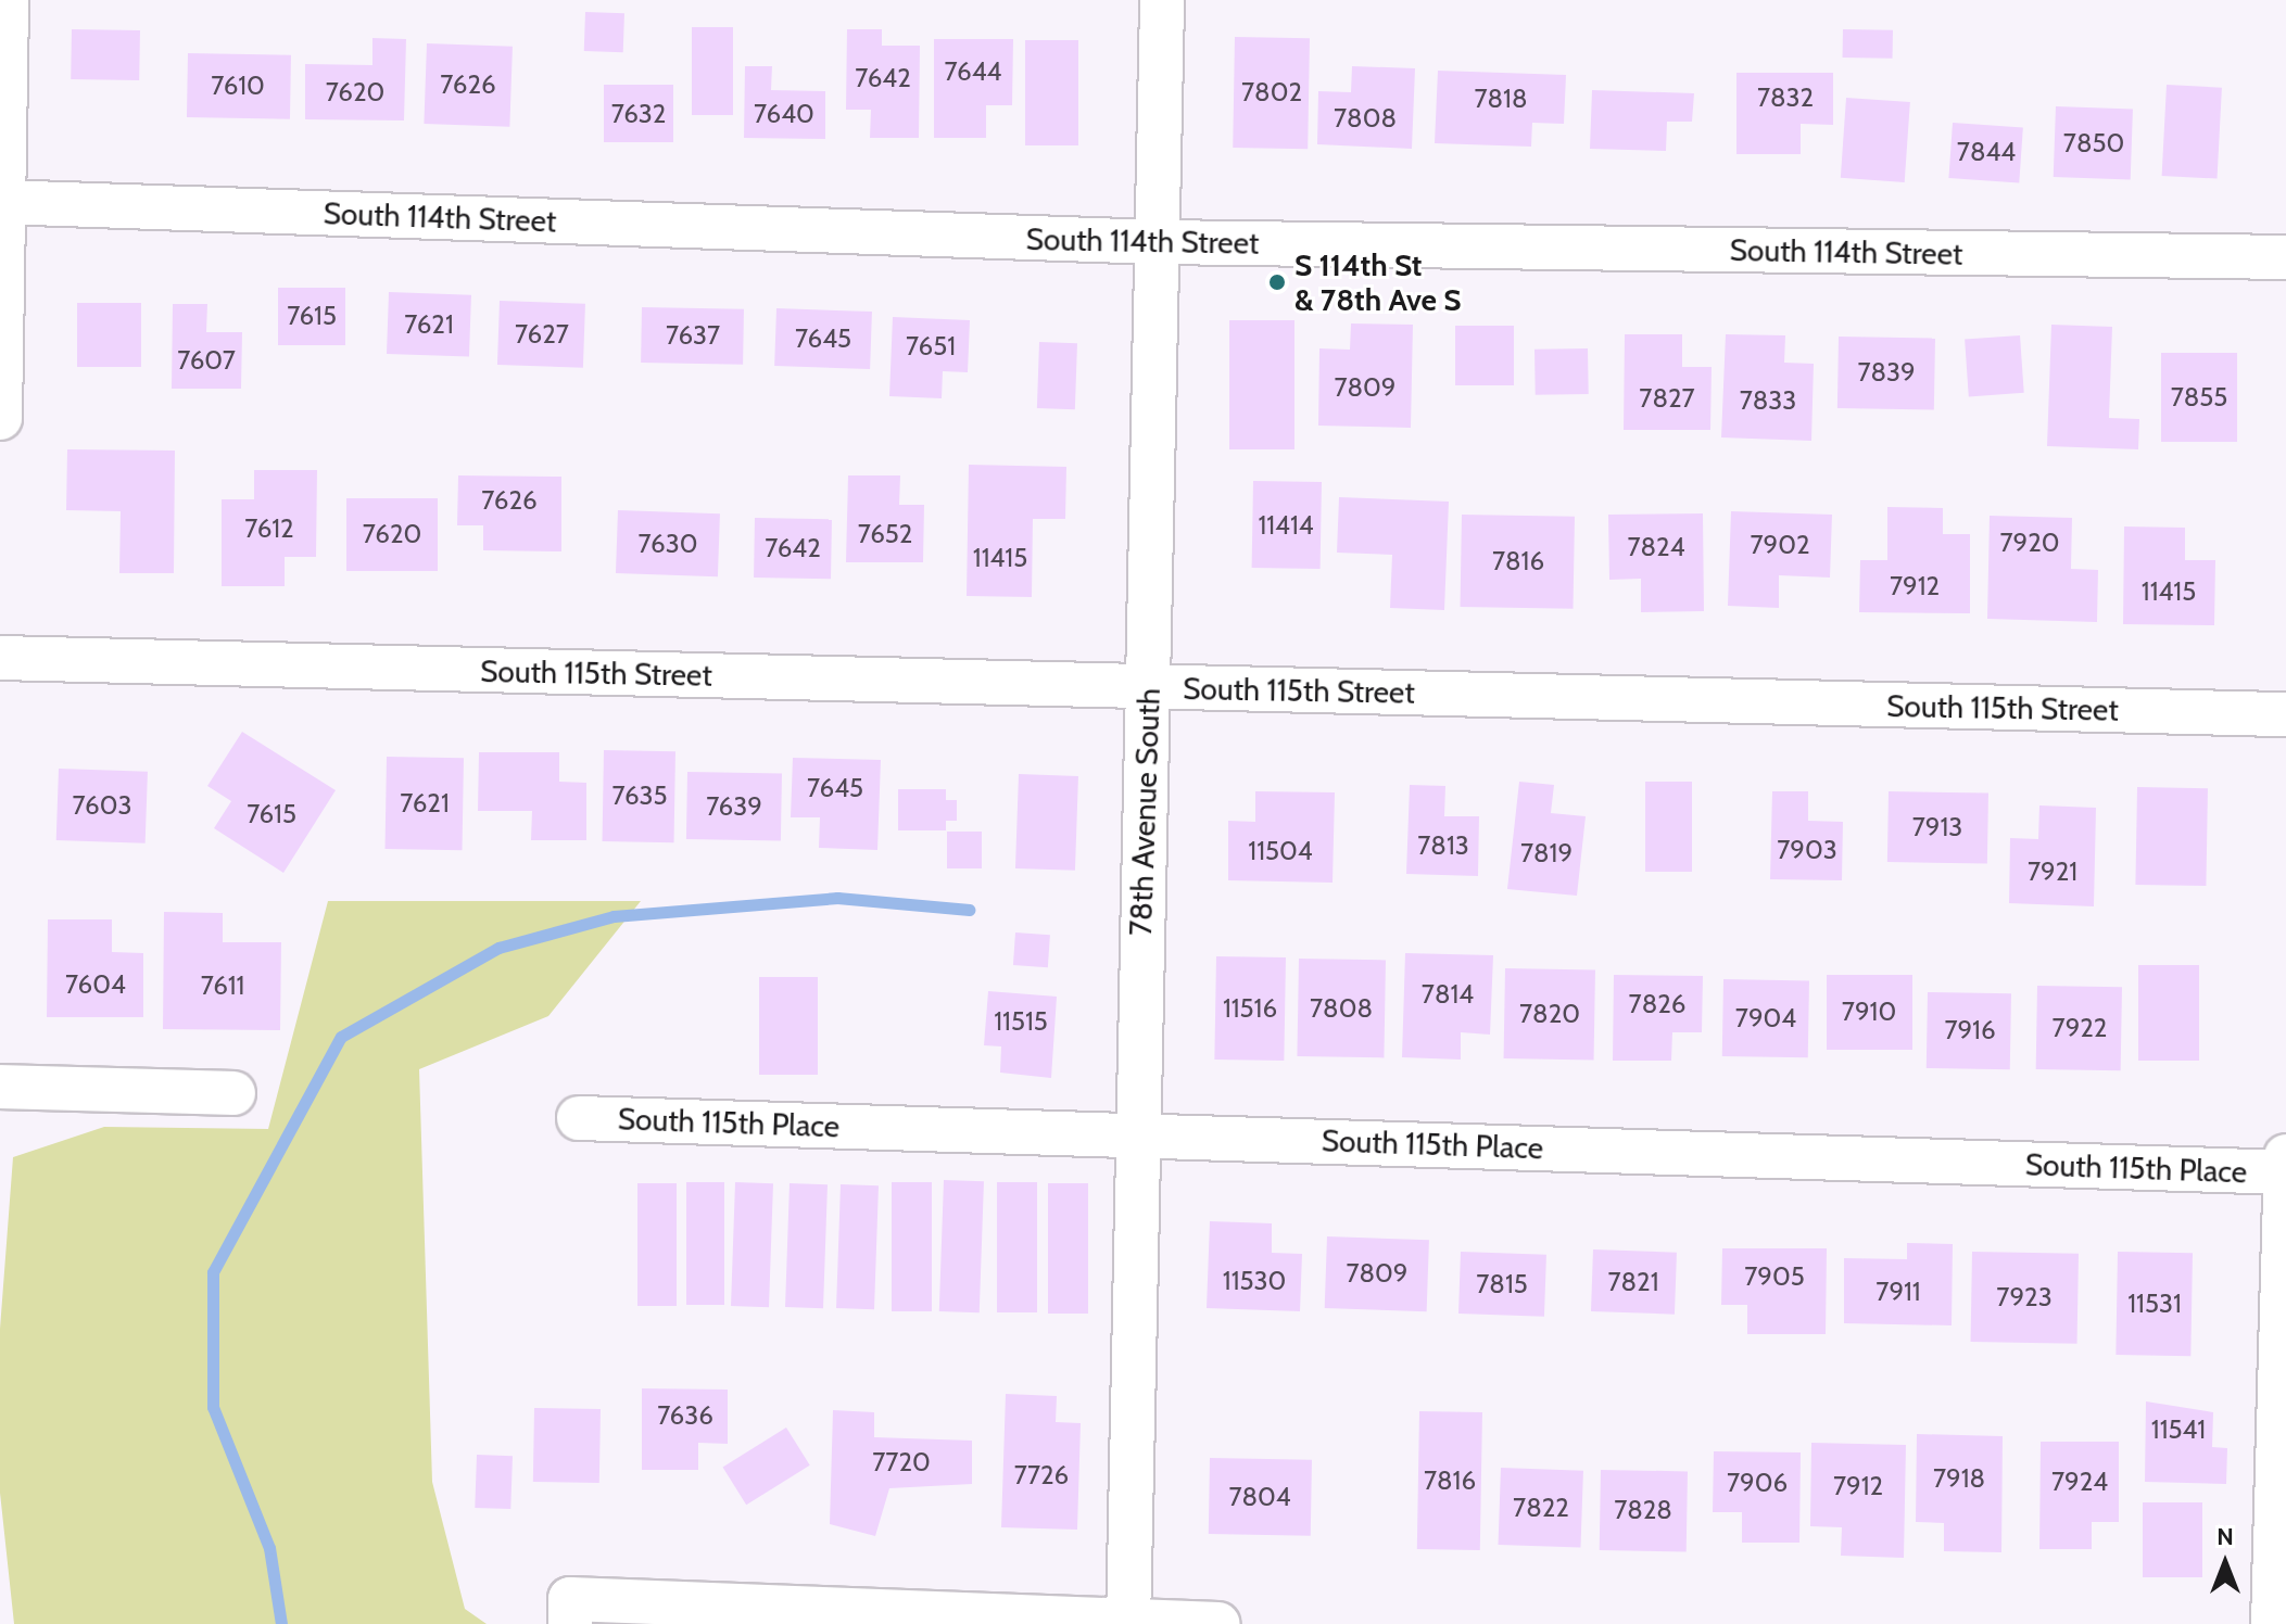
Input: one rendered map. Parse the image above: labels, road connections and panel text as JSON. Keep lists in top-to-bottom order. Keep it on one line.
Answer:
{"streets":{"street":["South 114th Street","South 115th Street","78th Avenue South","South 115th Place"]},"crossings":[["South 114th Street","78th Avenue South"],["South 115th Street","78th Avenue South"],["78th Avenue South","South 115th Place"]],"places":["S 114th St & 78th Ave S"],"house_numbers":["7644","7642","7626","7610","7620","7802","7832","7818","7632","7640","7808","7850","7844","7615","7621","7627","7637","7645","7651","7607","7839","7809","7855","7827","7833","7626","11414","7612","7620","7652","7920","7630","7902","7824","7642","11415","7816","7912","11415","7645","7635","7621","7603","7639","7615","7913","7813","7903","11504","7819","7921","7604","7611","7814","7826","11516","7808","7910","7820","7904","11515","7922","7916","7809","7905","11530","7821","7815","7911","7923","11531","7636","11541","7720","7726","7918","7816","7924","7906","7912","7804","7822","7828"],"north":"top"}
